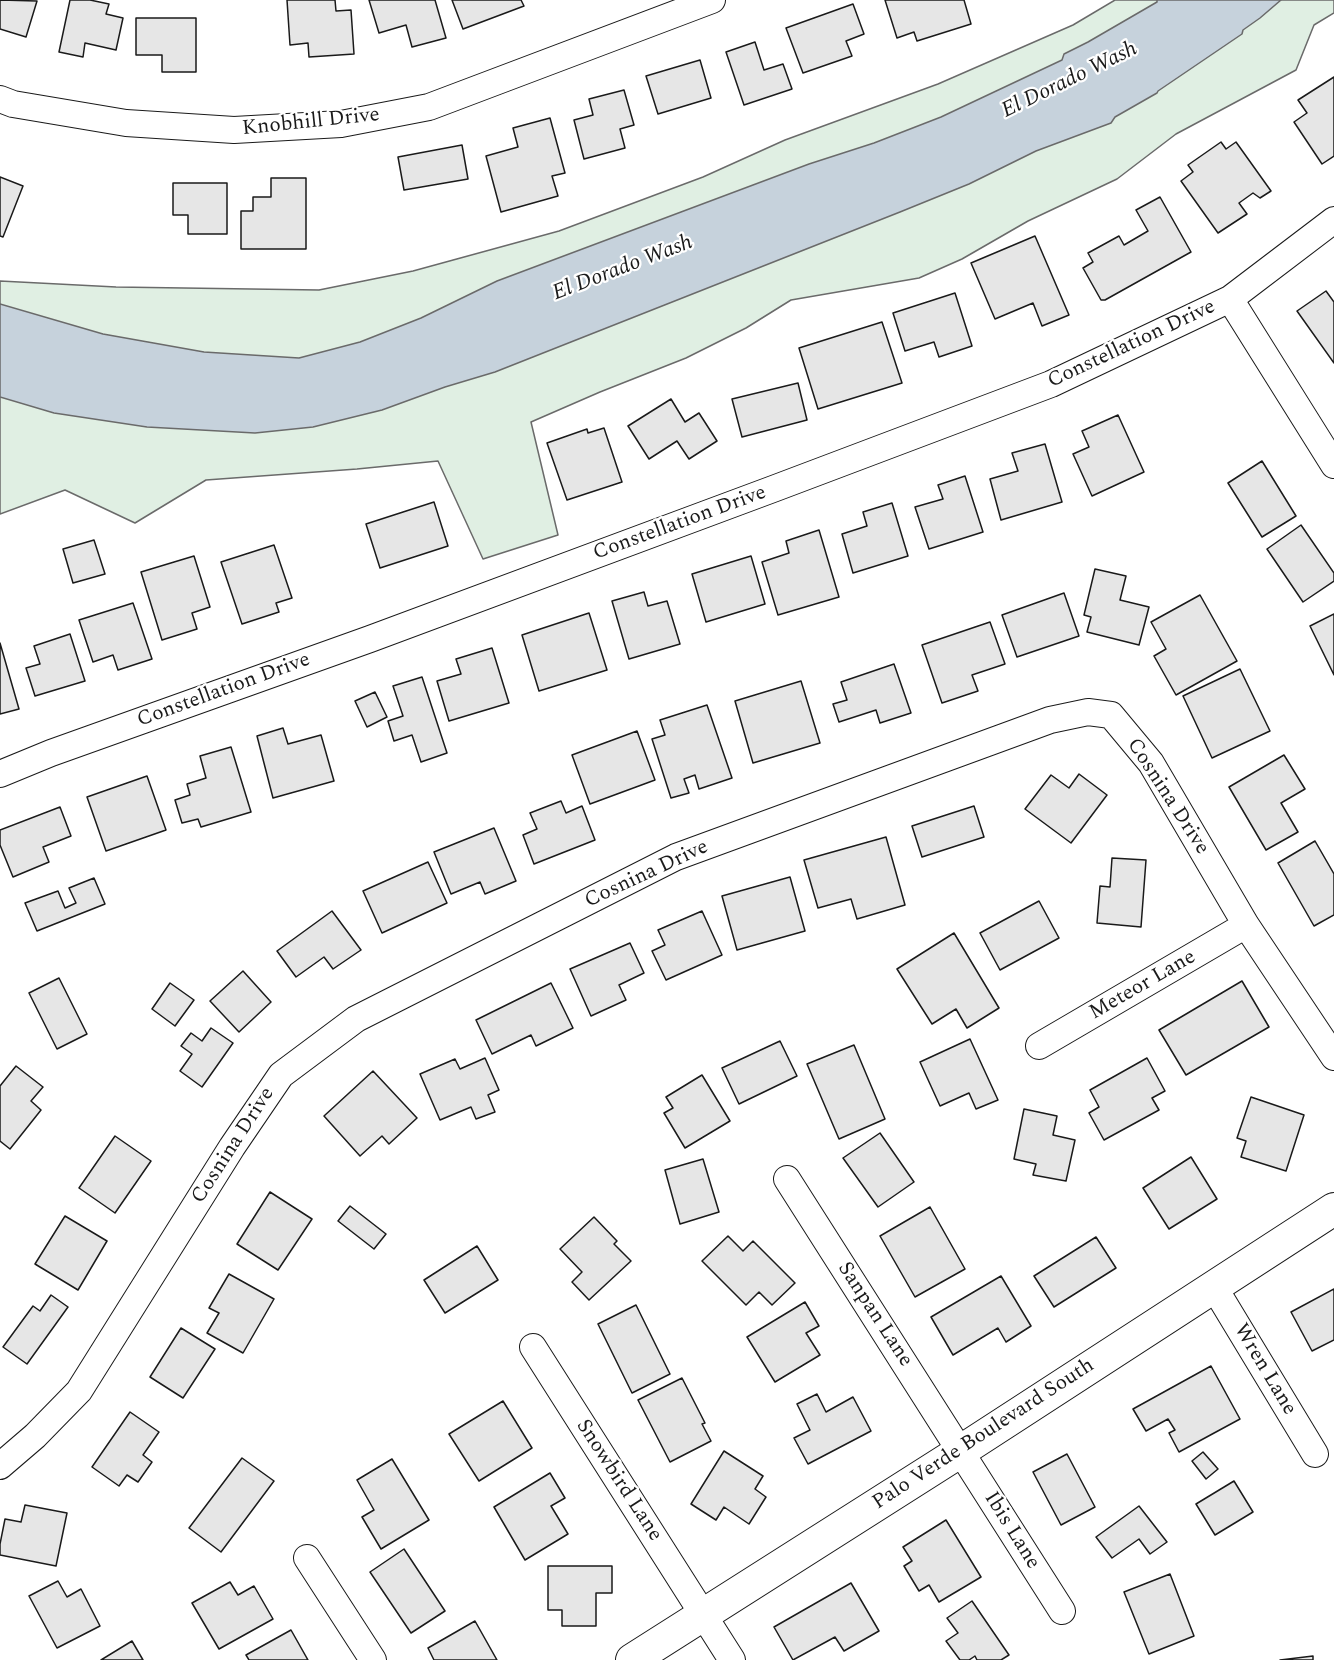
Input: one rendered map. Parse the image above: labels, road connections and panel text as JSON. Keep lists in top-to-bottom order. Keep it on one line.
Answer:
{"streets":{"main road":["Palo Verde Boulevard South"],"street":["Knobhill Drive","Constellation Drive","Cosnina Drive","Meteor Lane","Sanpan Lane","Wren Lane","Snowbird Lane","Ibis Lane"]},"crossings":[["Cosnina Drive","Meteor Lane"],["Sanpan Lane","Palo Verde Boulevard South"],["Sanpan Lane","Ibis Lane"],["Wren Lane","Palo Verde Boulevard South"],["Palo Verde Boulevard South","Snowbird Lane"],["Palo Verde Boulevard South","Ibis Lane"]],"water":["El Dorado Wash"]}
